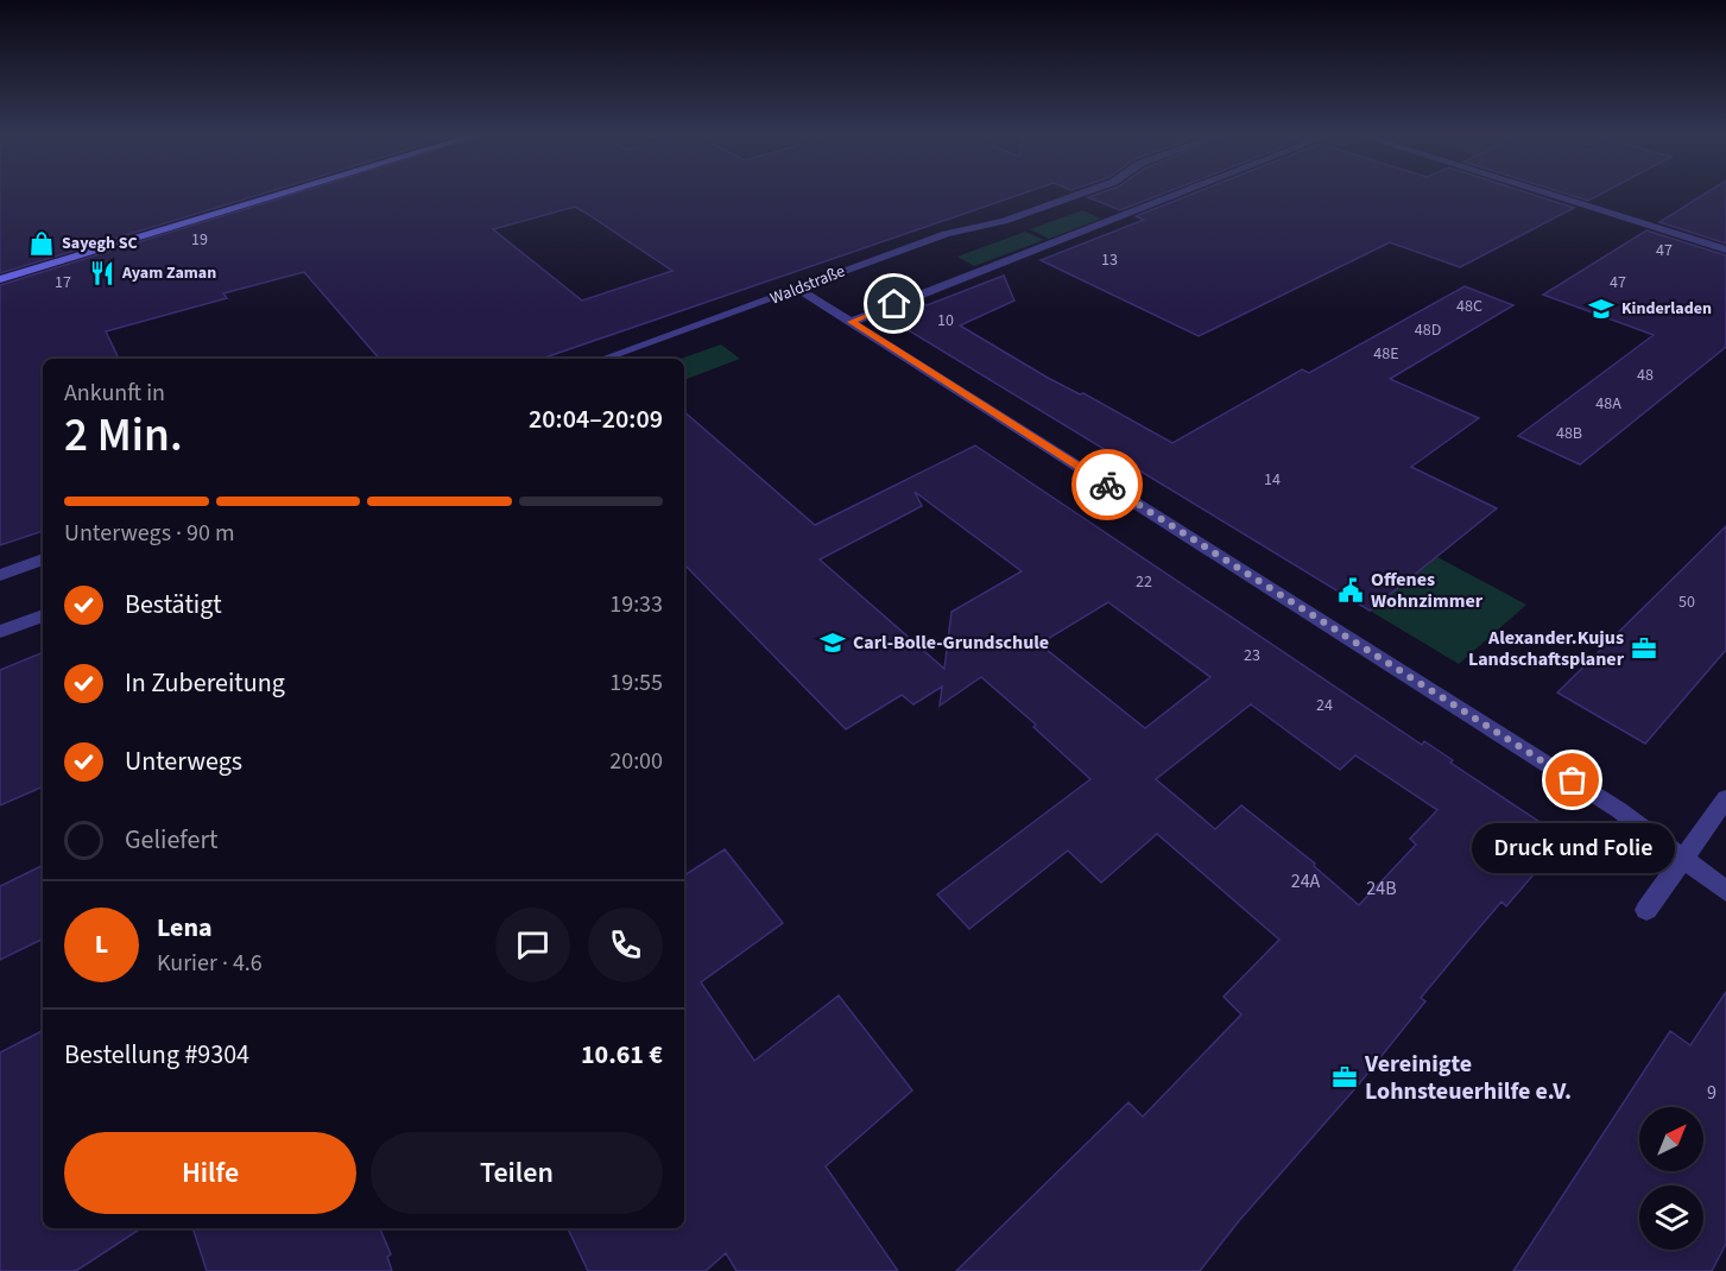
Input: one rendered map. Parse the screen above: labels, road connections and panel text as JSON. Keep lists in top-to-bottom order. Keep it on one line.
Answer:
{"streets":{"street":["Waldstraße"]},"places":{"shop":["Sayegh SC"],"restaurant":["Ayam Zaman"],"school or university":["Kinderladen","Carl-Bolle-Grundschule"],"public building":["Offenes Wohnzimmer"],"office":["Alexander.Kujus Landschaftsplaner","Vereinigte Lohnsteuerhilfe e.V."],"other":["Druck und Folie"]},"house_numbers":["19","47","13","17","47","48C","10","48D","48E","48","48A","48B","14","22","50","23","24","24A","24B","9"],"north":"top right","page":{"heading":["2 Min.","Ankunft in","20:04–20:09"],"panel":["Lena","Kurier · 4.6","Bestellung #9304","10.61 €"],"bar":"Unterwegs · 90 m","list":[["Bestätigt","19:33"],["In Zubereitung","19:55"],["Unterwegs","20:00"],"Geliefert"],"bubble":"Druck und Folie","round":"L","buttons":["Hilfe","Teilen"]}}
